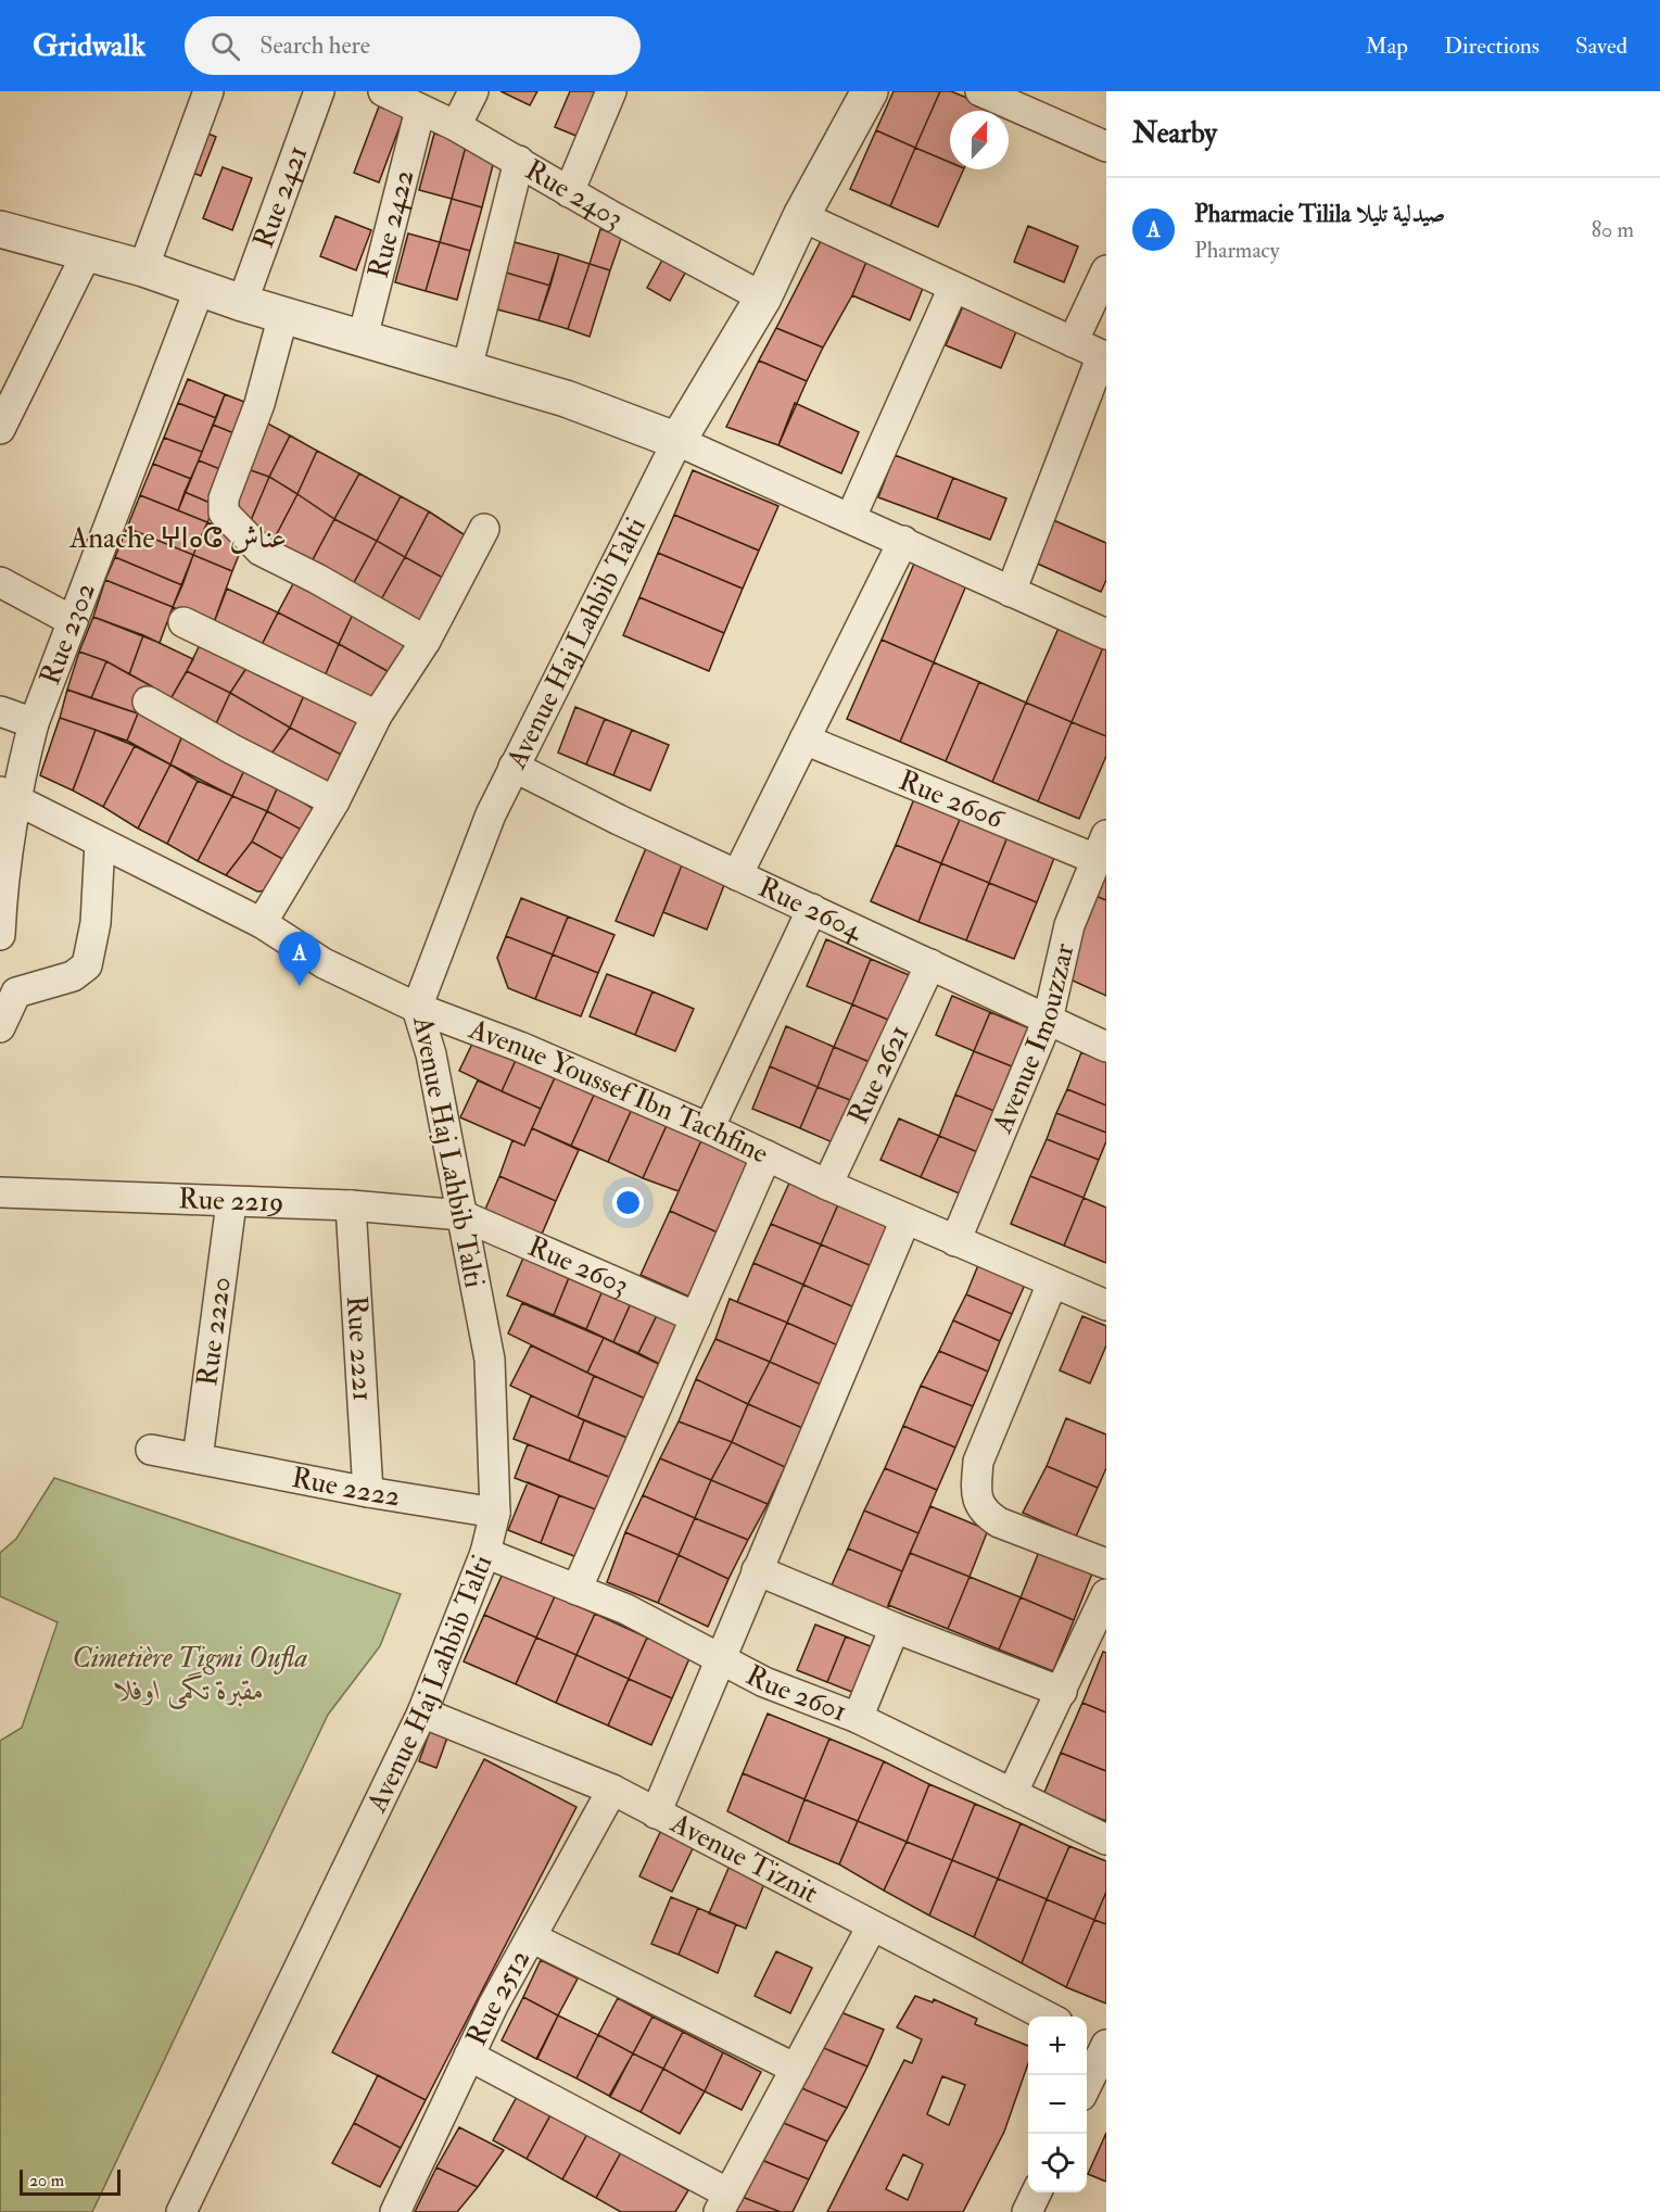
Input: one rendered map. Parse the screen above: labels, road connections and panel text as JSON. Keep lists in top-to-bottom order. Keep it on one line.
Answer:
{"streets":{"street":["Rue 2403","Rue 2421","Rue 2422","Rue 2302","Avenue Haj Lahbib Talti","Rue 2606","Rue 2604","Avenue Imouzzar","Rue 2621","Avenue Youssef Ibn Tachfine","Rue 2219","Rue 2603","Rue 2220","Rue 2221","Rue 2222","Rue 2601","Avenue Tiznit","Rue 2512"]},"crossings":[["Rue 2403","Rue 2422"],["Rue 2403","Avenue Haj Lahbib Talti"],["Rue 2302","Avenue Youssef Ibn Tachfine"],["Avenue Haj Lahbib Talti","Rue 2604"],["Avenue Haj Lahbib Talti","Avenue Youssef Ibn Tachfine"],["Avenue Haj Lahbib Talti","Rue 2219"],["Avenue Haj Lahbib Talti","Rue 2603"],["Avenue Haj Lahbib Talti","Rue 2222"],["Avenue Haj Lahbib Talti","Rue 2601"],["Avenue Haj Lahbib Talti","Avenue Tiznit"],["Rue 2606","Avenue Imouzzar"],["Rue 2604","Avenue Imouzzar"],["Rue 2604","Rue 2621"],["Avenue Imouzzar","Avenue Youssef Ibn Tachfine"],["Rue 2621","Avenue Youssef Ibn Tachfine"],["Rue 2219","Rue 2603"],["Rue 2219","Rue 2220"],["Rue 2219","Rue 2221"],["Rue 2220","Rue 2222"],["Rue 2221","Rue 2222"],["Avenue Tiznit","Rue 2512"]],"districts":["Anache ⵖⵏⴰⵛ عناش"],"parks":["Cimetière Tigmi Oufla مقبرة تگمی اوفلا"],"scale_bar":"20 m","north":"top","page":{"header":"Gridwalk","search":"Search here","nav":["Map","Directions","Saved"],"heading":"Nearby","list":[{"mark":"A","name":"Pharmacie Tilila صيدلية تليلا","note":"Pharmacy","value":"80 m"}],"pins":"A","map_buttons":["+","−"],"scale":"20 m"}}
